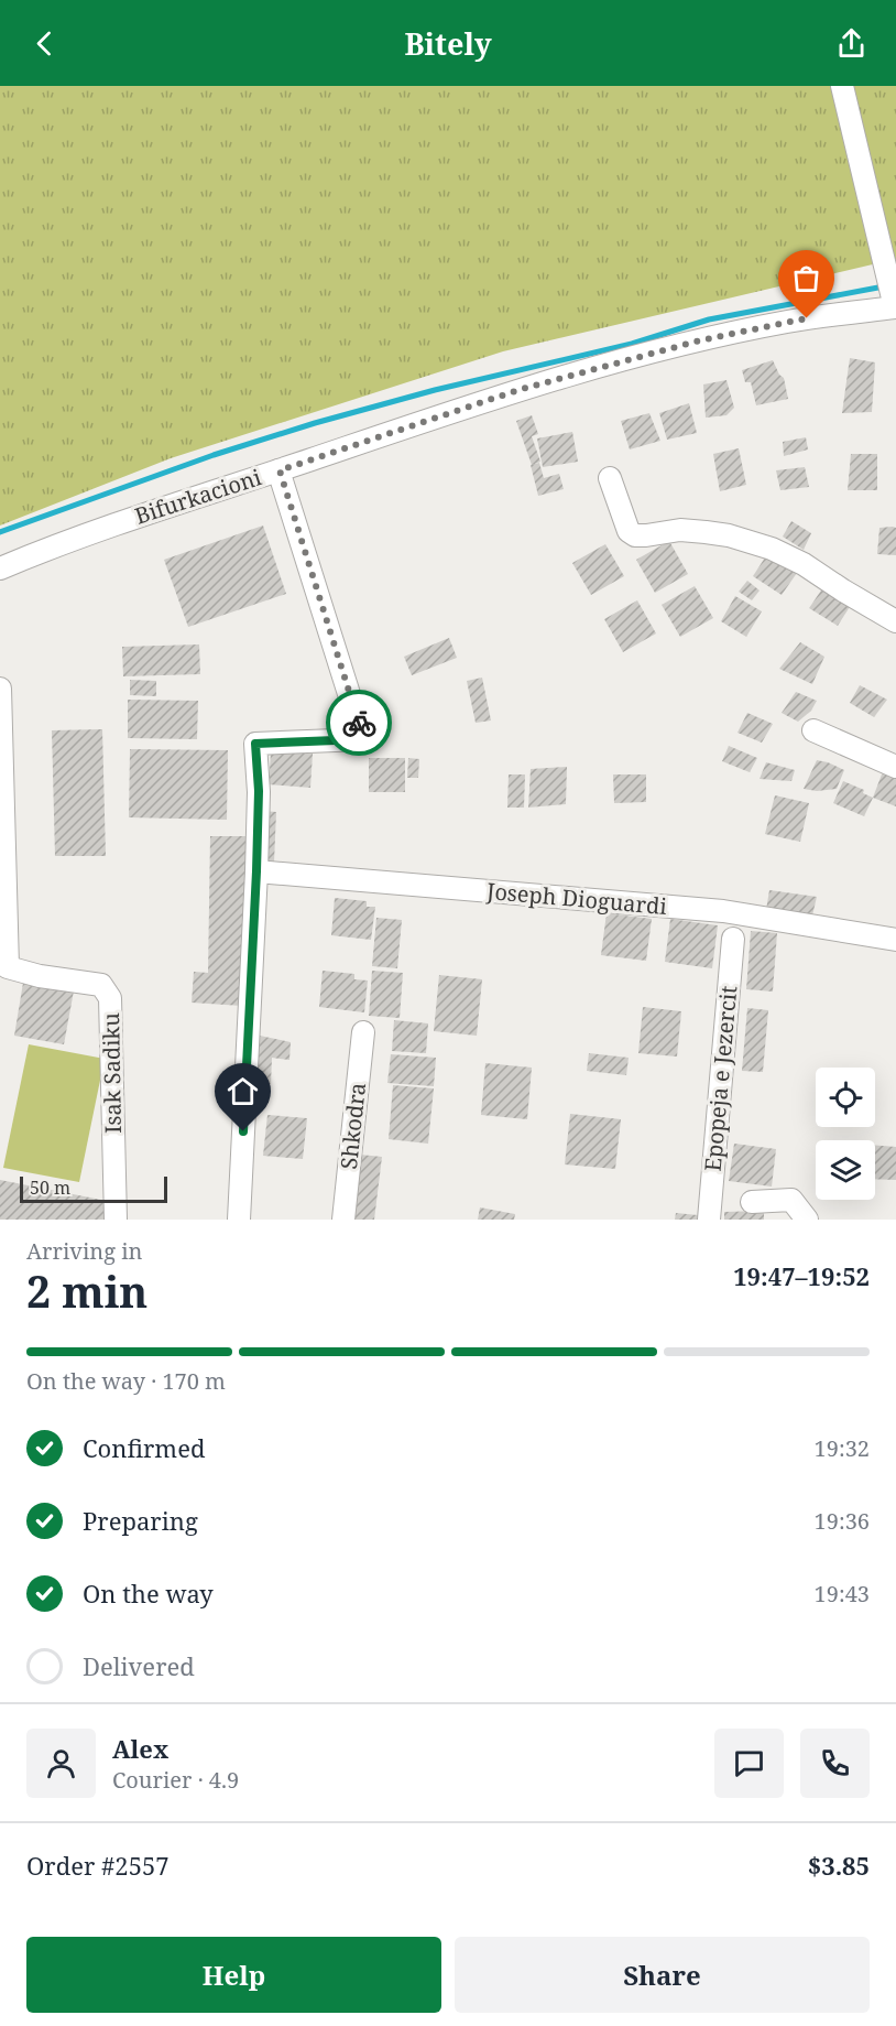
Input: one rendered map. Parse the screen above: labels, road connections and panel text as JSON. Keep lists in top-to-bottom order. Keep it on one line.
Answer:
{"streets":{"street":["Bifurkacioni","Joseph Dioguardi","Isak Sadiku","Epopeja e Jezercit","Shkodra"]},"scale_bar":"50 m","page":{"header":"Bitely","scale":"50 m","heading":["2 min","Arriving in","19:47–19:52"],"panel":["Alex","Courier · 4.9","Order #2557","$3.85"],"bar":"On the way · 170 m","list":[["Confirmed","19:32"],["Preparing","19:36"],["On the way","19:43"],"Delivered"],"buttons":["Help","Share"]}}
